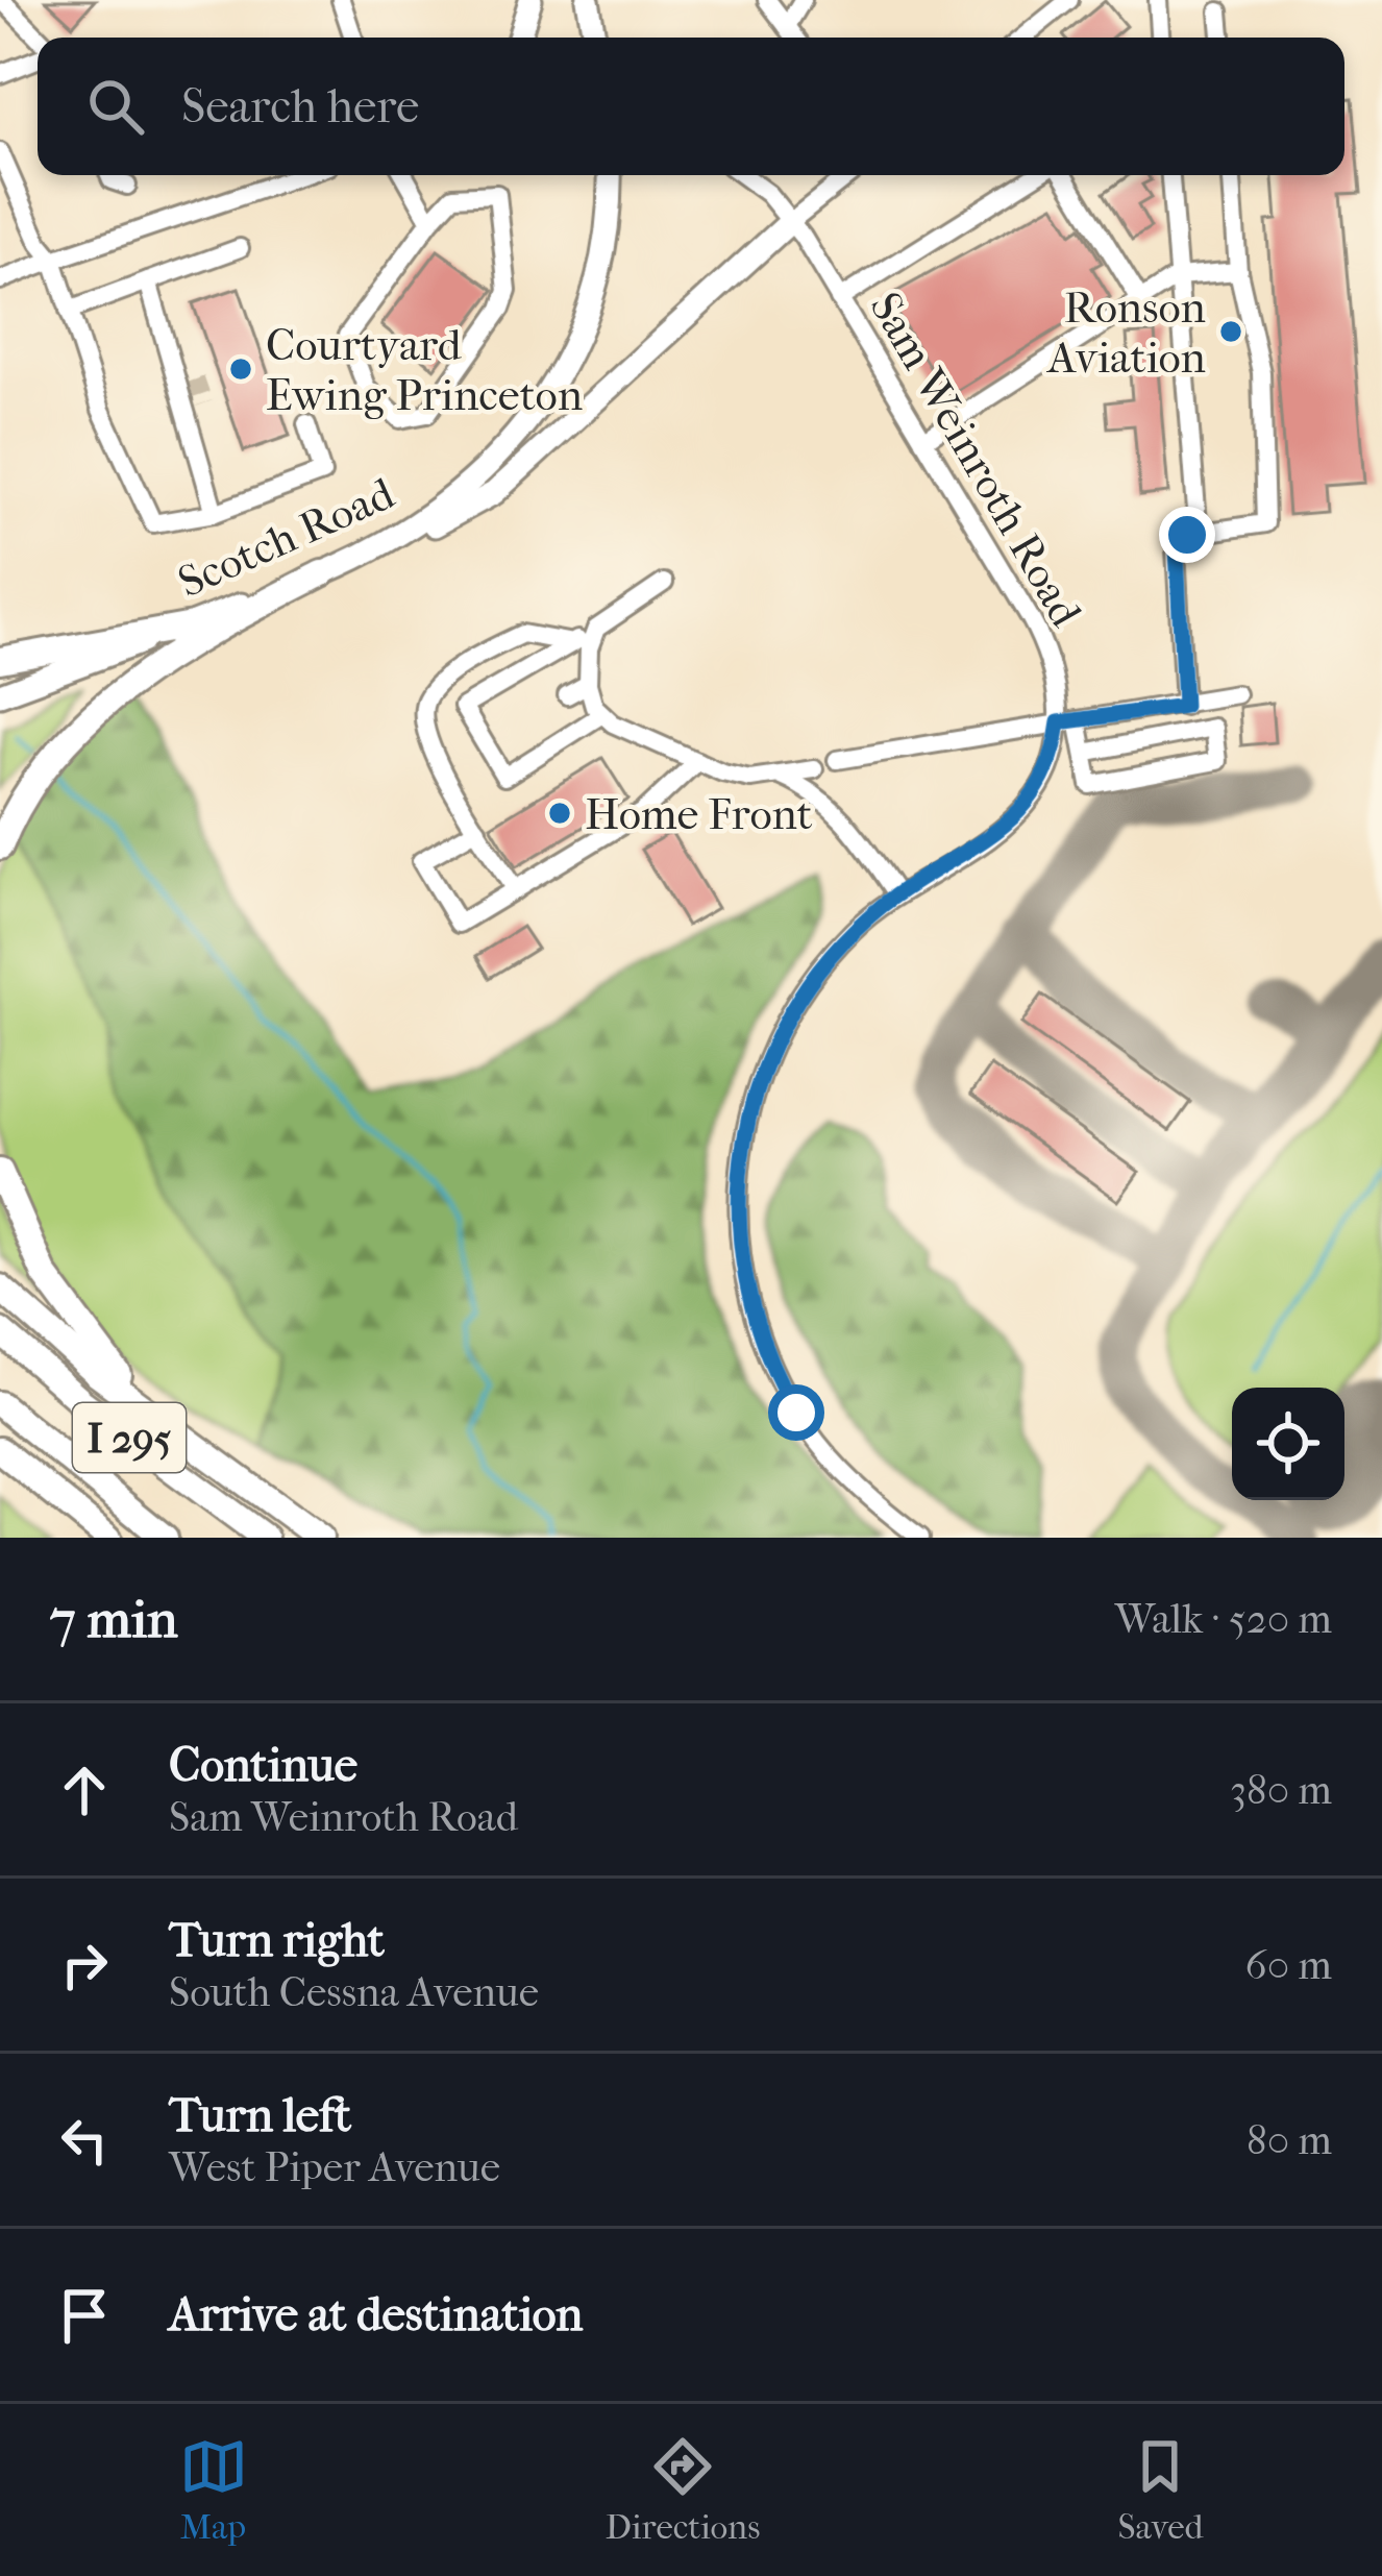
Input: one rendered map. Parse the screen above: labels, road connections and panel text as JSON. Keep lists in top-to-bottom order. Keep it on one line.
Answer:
{"streets":{"highway":["I 295"],"main road":["Scotch Road"],"street":["Sam Weinroth Road"]},"places":["Ronson Aviation","Courtyard Ewing Princeton","Home Front"],"page":{"search":"Search here","heading":["7 min","Walk · 520 m"],"list":[["Continue","Sam Weinroth Road","380 m"],["Turn right","South Cessna Avenue","60 m"],["Turn left","West Piper Avenue","80 m"],"Arrive at destination"],"nav":["Map","Directions","Saved"]}}
